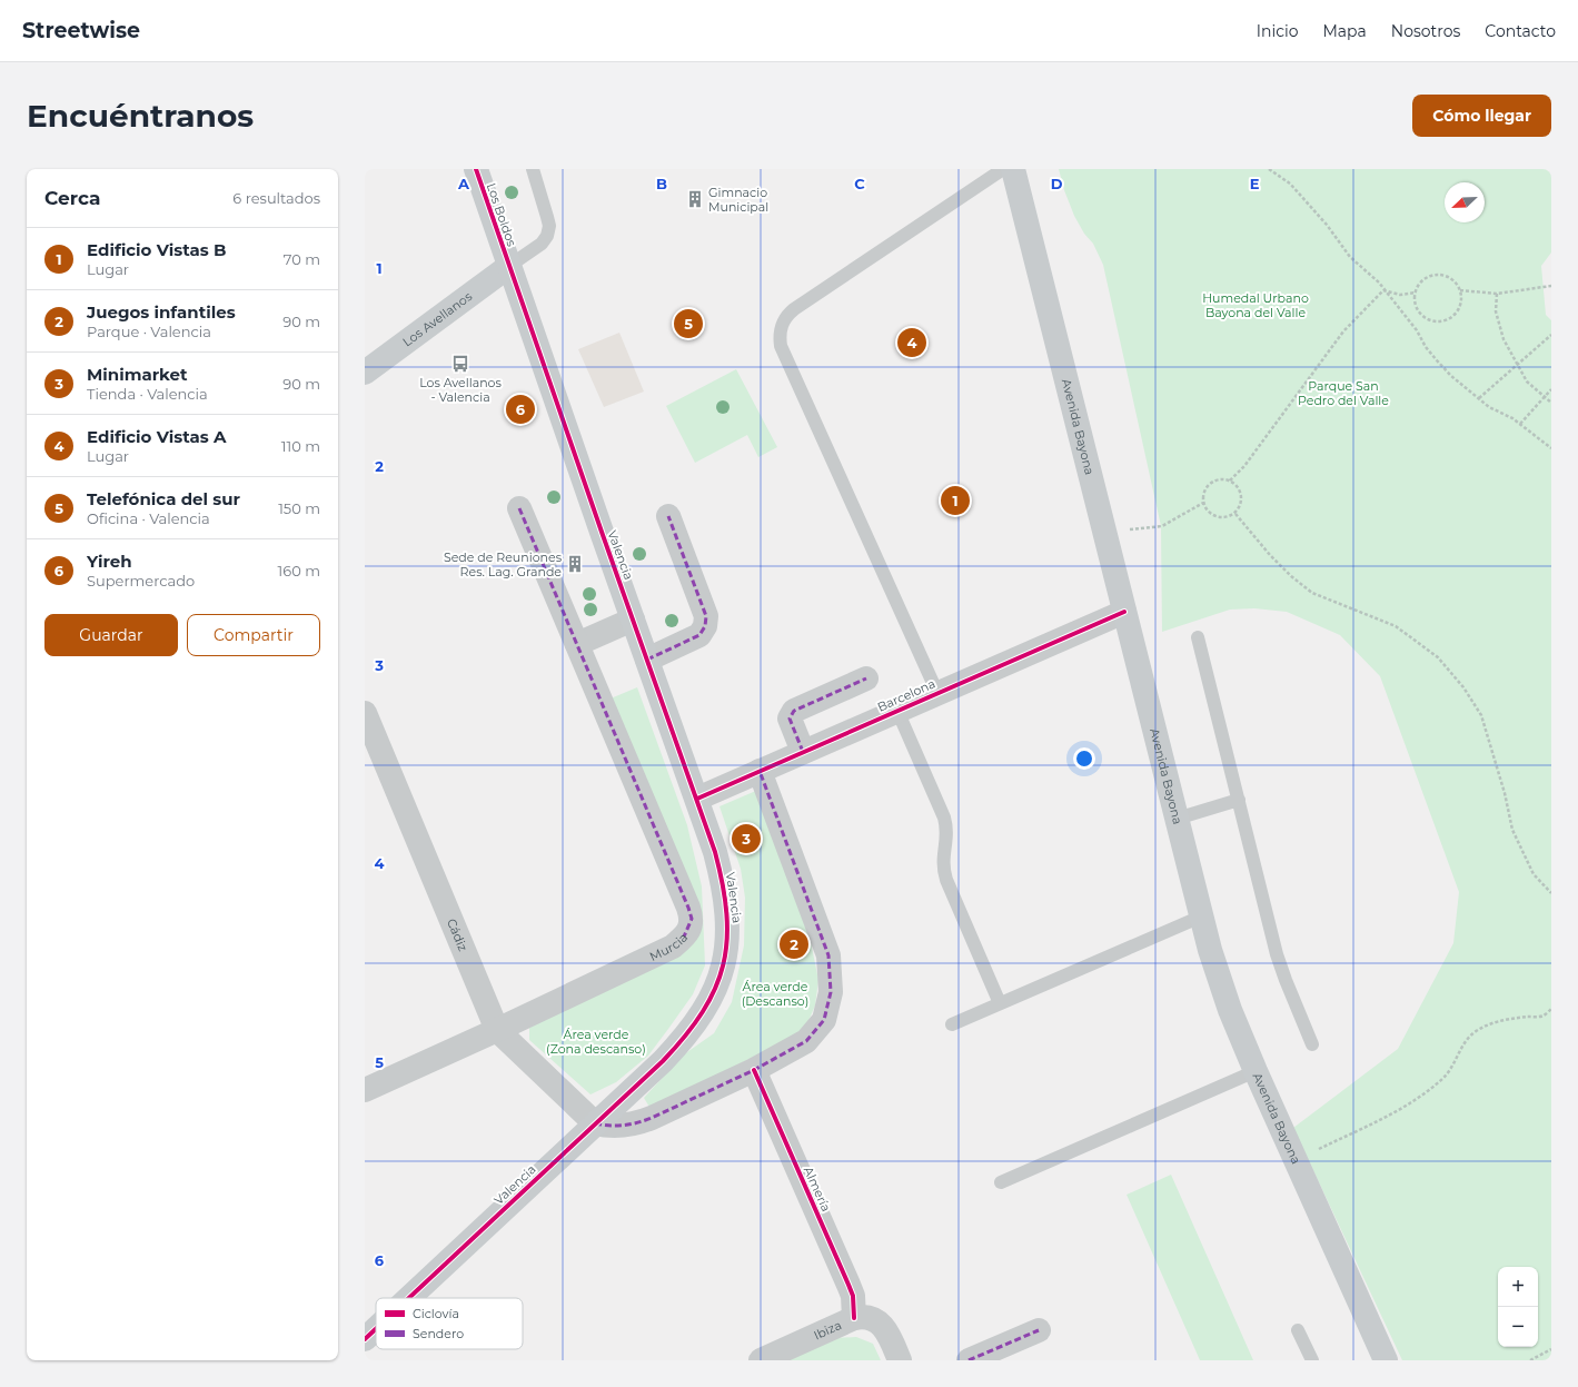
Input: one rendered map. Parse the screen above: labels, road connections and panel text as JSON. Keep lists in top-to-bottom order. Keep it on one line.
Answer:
{"streets":{"street":["Los Boldos","Los Avellanos","Avenida Bayona","Valencia","Barcelona","Cádiz","Murcia","Almería","Ibiza"]},"crossings":[["Los Boldos","Los Avellanos"],["Los Boldos","Valencia"],["Los Avellanos","Valencia"],["Avenida Bayona","Barcelona"],["Valencia","Barcelona"],["Valencia","Cádiz"],["Cádiz","Murcia"],["Almería","Ibiza"]],"parks":["Humedal Urbano Bayona del Valle","Parque San Pedro del Valle","Área verde (Descanso)","Área verde (Zona descanso)"],"places":{"building":["Gimnacio Municipal","Sede de Reuniones Res. Lag. Grande"],"bus stop":["Los Avellanos - Valencia"]},"legend":["Ciclovía","Sendero"],"north":"bottom left","page":{"header":"Streetwise","nav":["Inicio","Mapa","Nosotros","Contacto"],"buttons":["Cómo llegar",["Guardar","Compartir"]],"title":"Encuéntranos","heading":["Cerca","6 resultados"],"list":[{"mark":"1","name":"Edificio Vistas B","note":"Lugar","value":"70 m"},{"mark":"2","name":"Juegos infantiles","note":"Parque · Valencia","value":"90 m"},{"mark":"3","name":"Minimarket","note":"Tienda · Valencia","value":"90 m"},{"mark":"4","name":"Edificio Vistas A","note":"Lugar","value":"110 m"},{"mark":"5","name":"Telefónica del sur","note":"Oficina · Valencia","value":"150 m"},{"mark":"6","name":"Yireh","note":"Supermercado","value":"160 m"}],"pins":["5","4","6","1","3","2"],"map_buttons":["+","−"]},"grid":{"columns":["A","B","C","D","E"],"rows":["1","2","3","4","5","6"]}}
